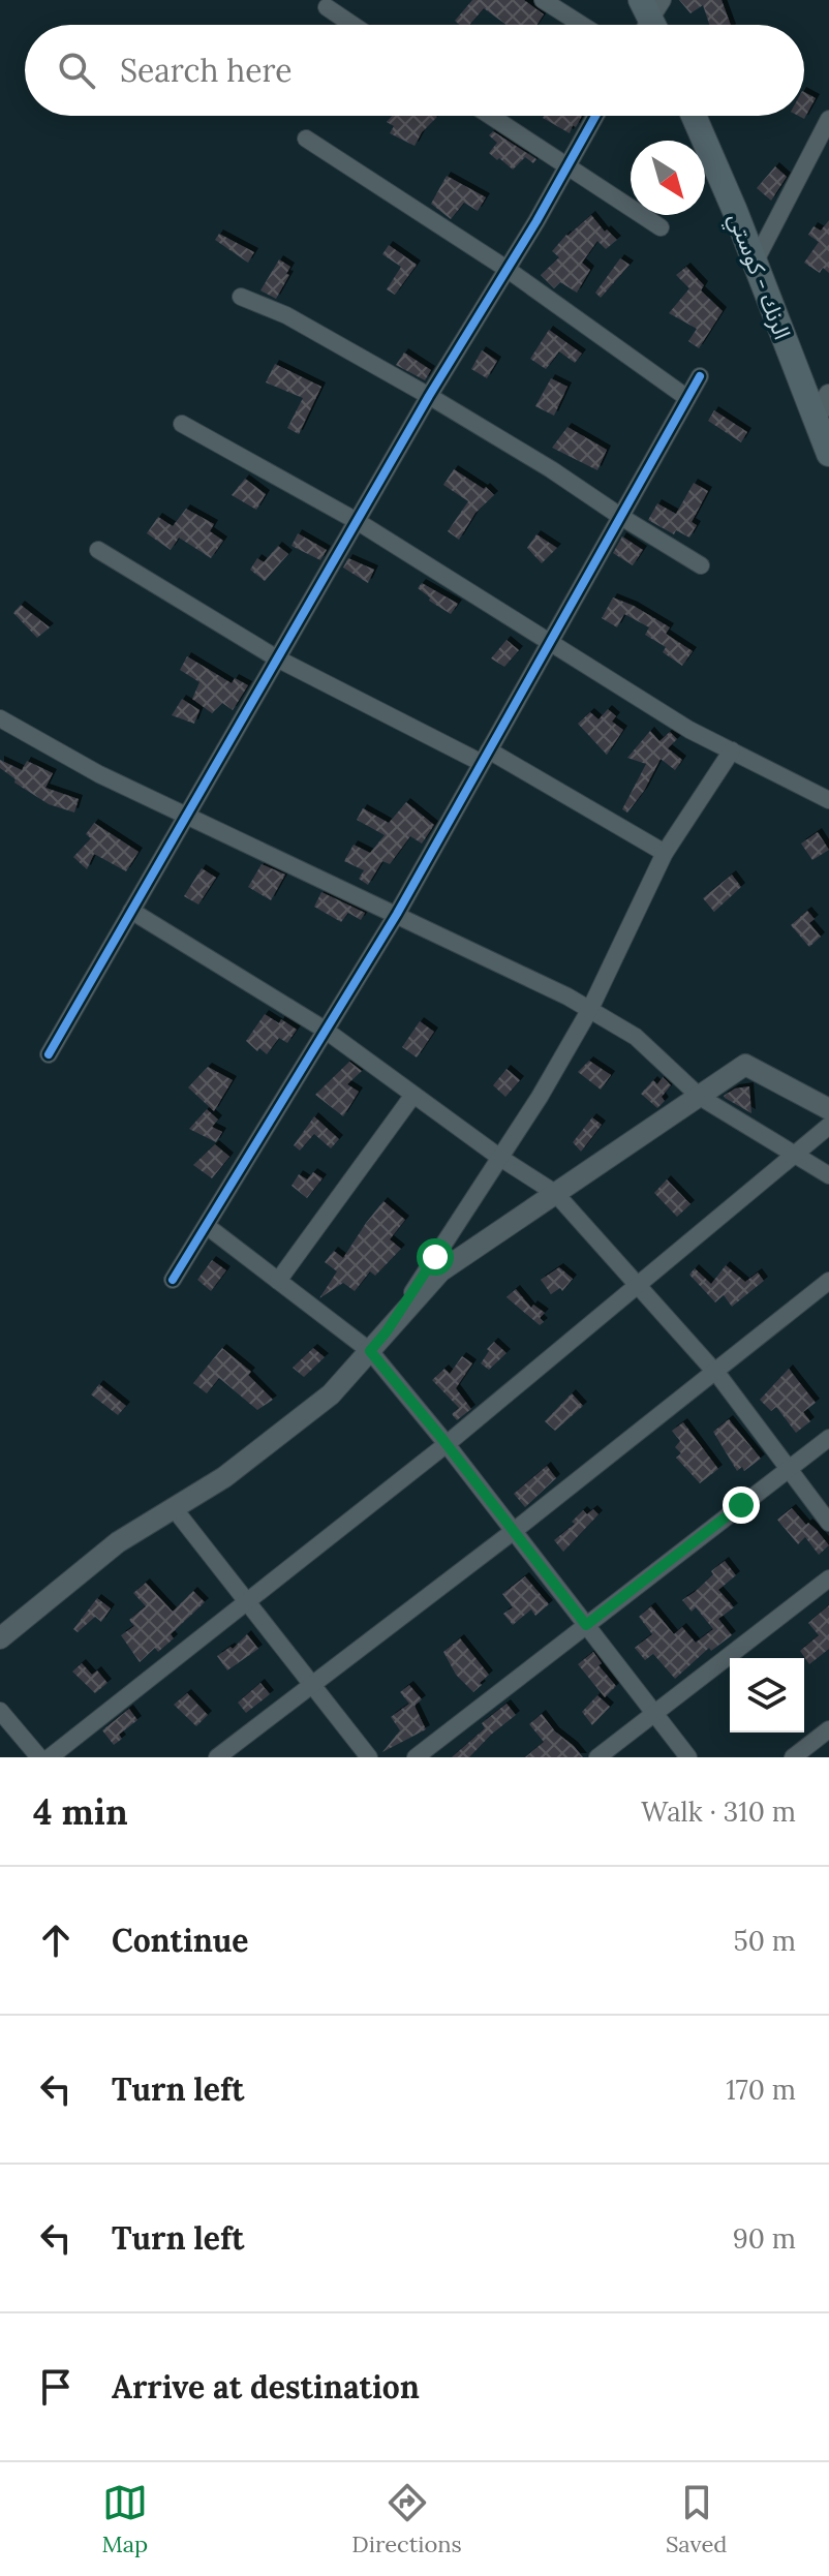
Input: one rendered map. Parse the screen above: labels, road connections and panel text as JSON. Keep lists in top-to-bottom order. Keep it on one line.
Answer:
{"streets":{"main road":["الرنك - كوستي"]},"north":"bottom right","page":{"search":"Search here","heading":["4 min","Walk · 310 m"],"list":[["Continue","50 m"],["Turn left","170 m"],["Turn left","90 m"],"Arrive at destination"],"nav":["Map","Directions","Saved"]}}
